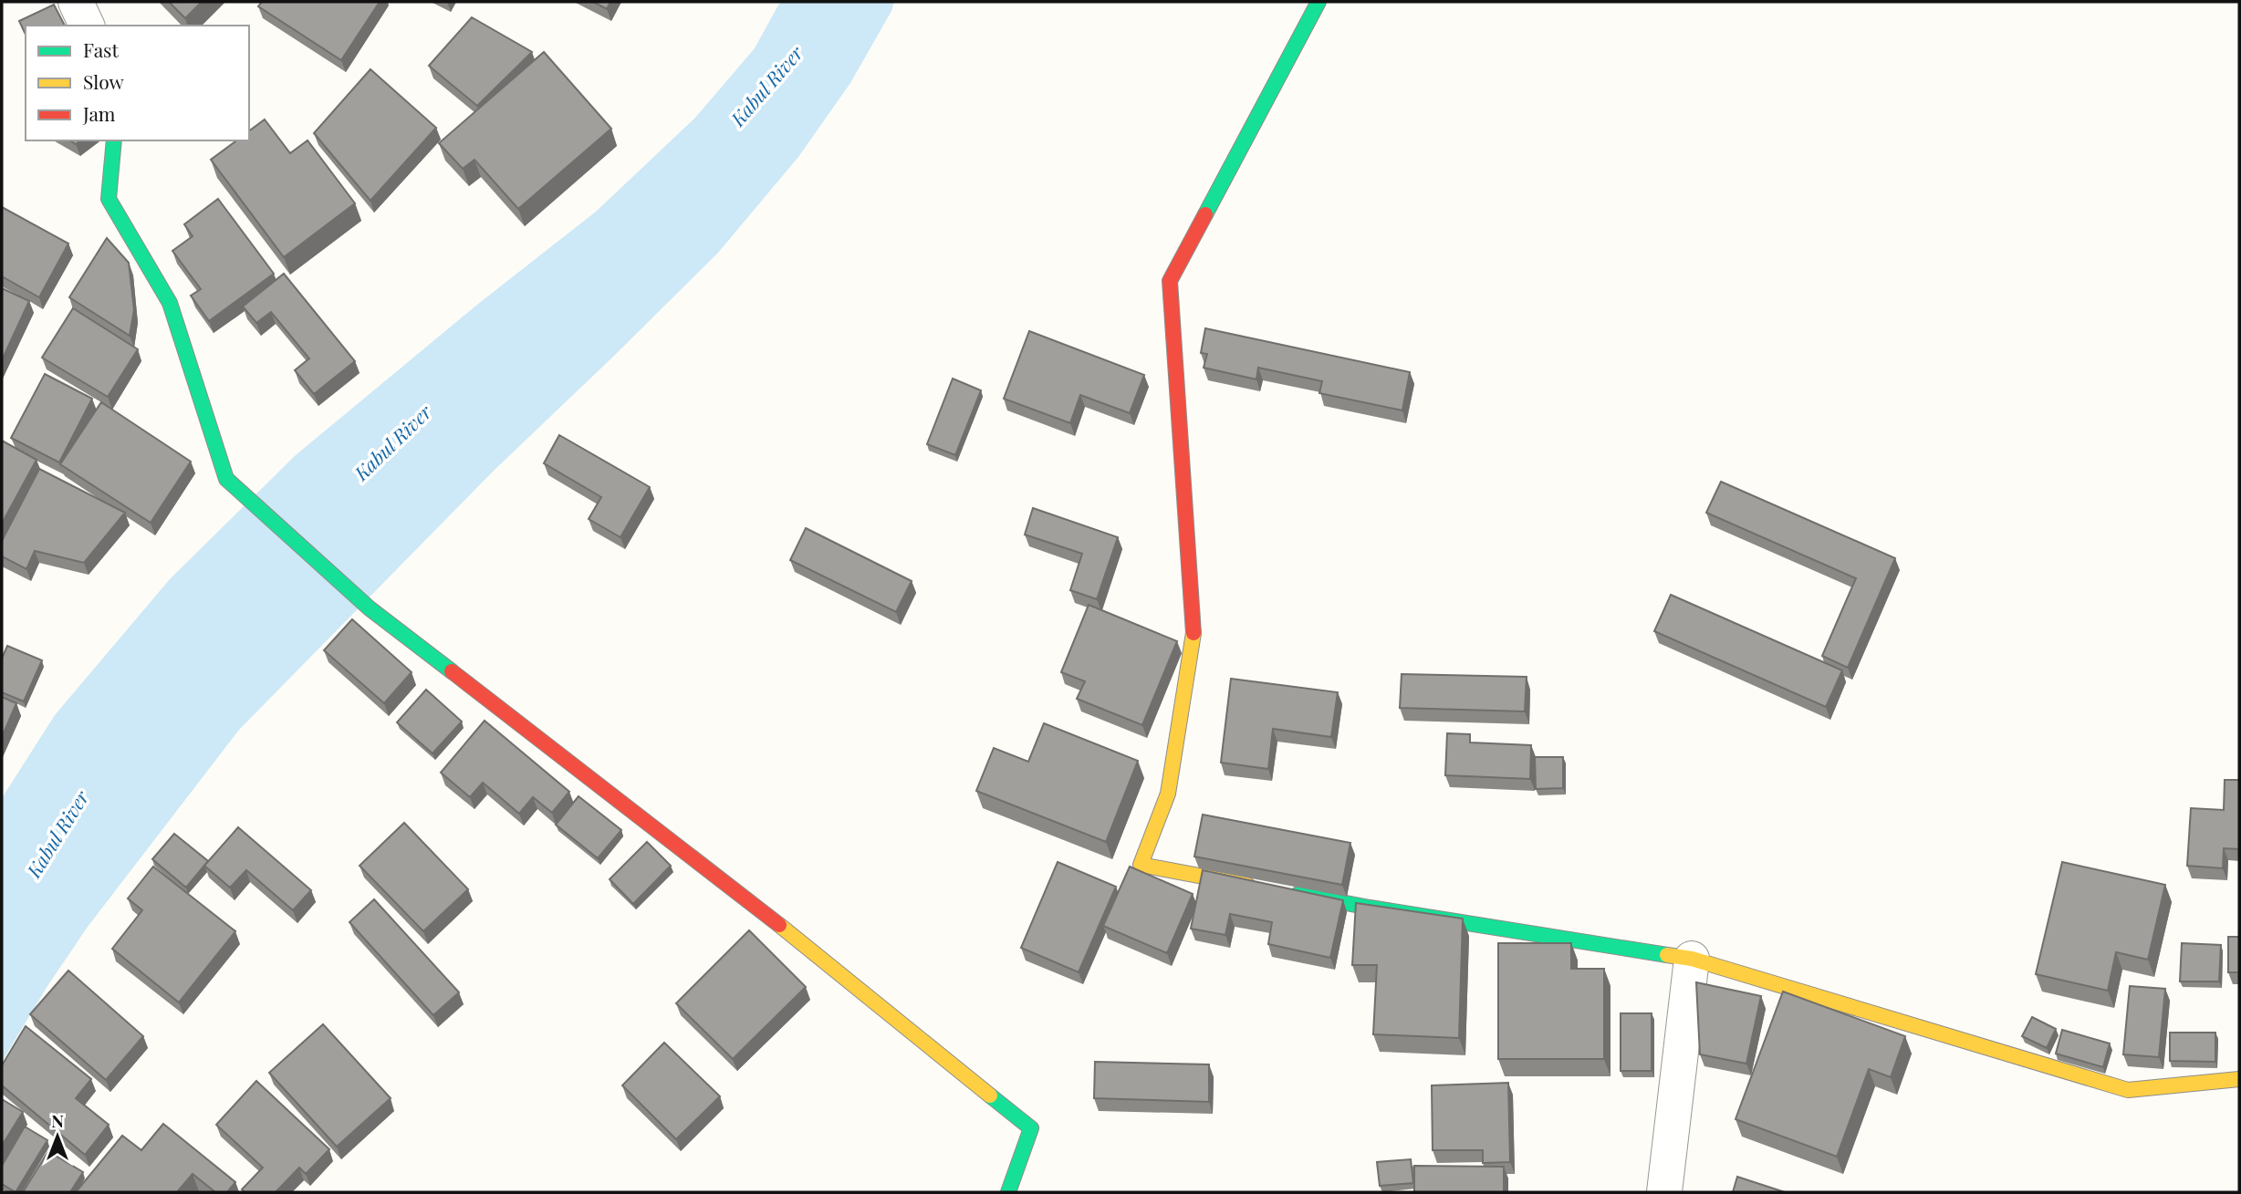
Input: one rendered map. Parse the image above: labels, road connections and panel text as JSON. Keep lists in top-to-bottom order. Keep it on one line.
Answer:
{"water":["Kabul River"],"legend":["Fast","Slow","Jam"],"north":"top"}
